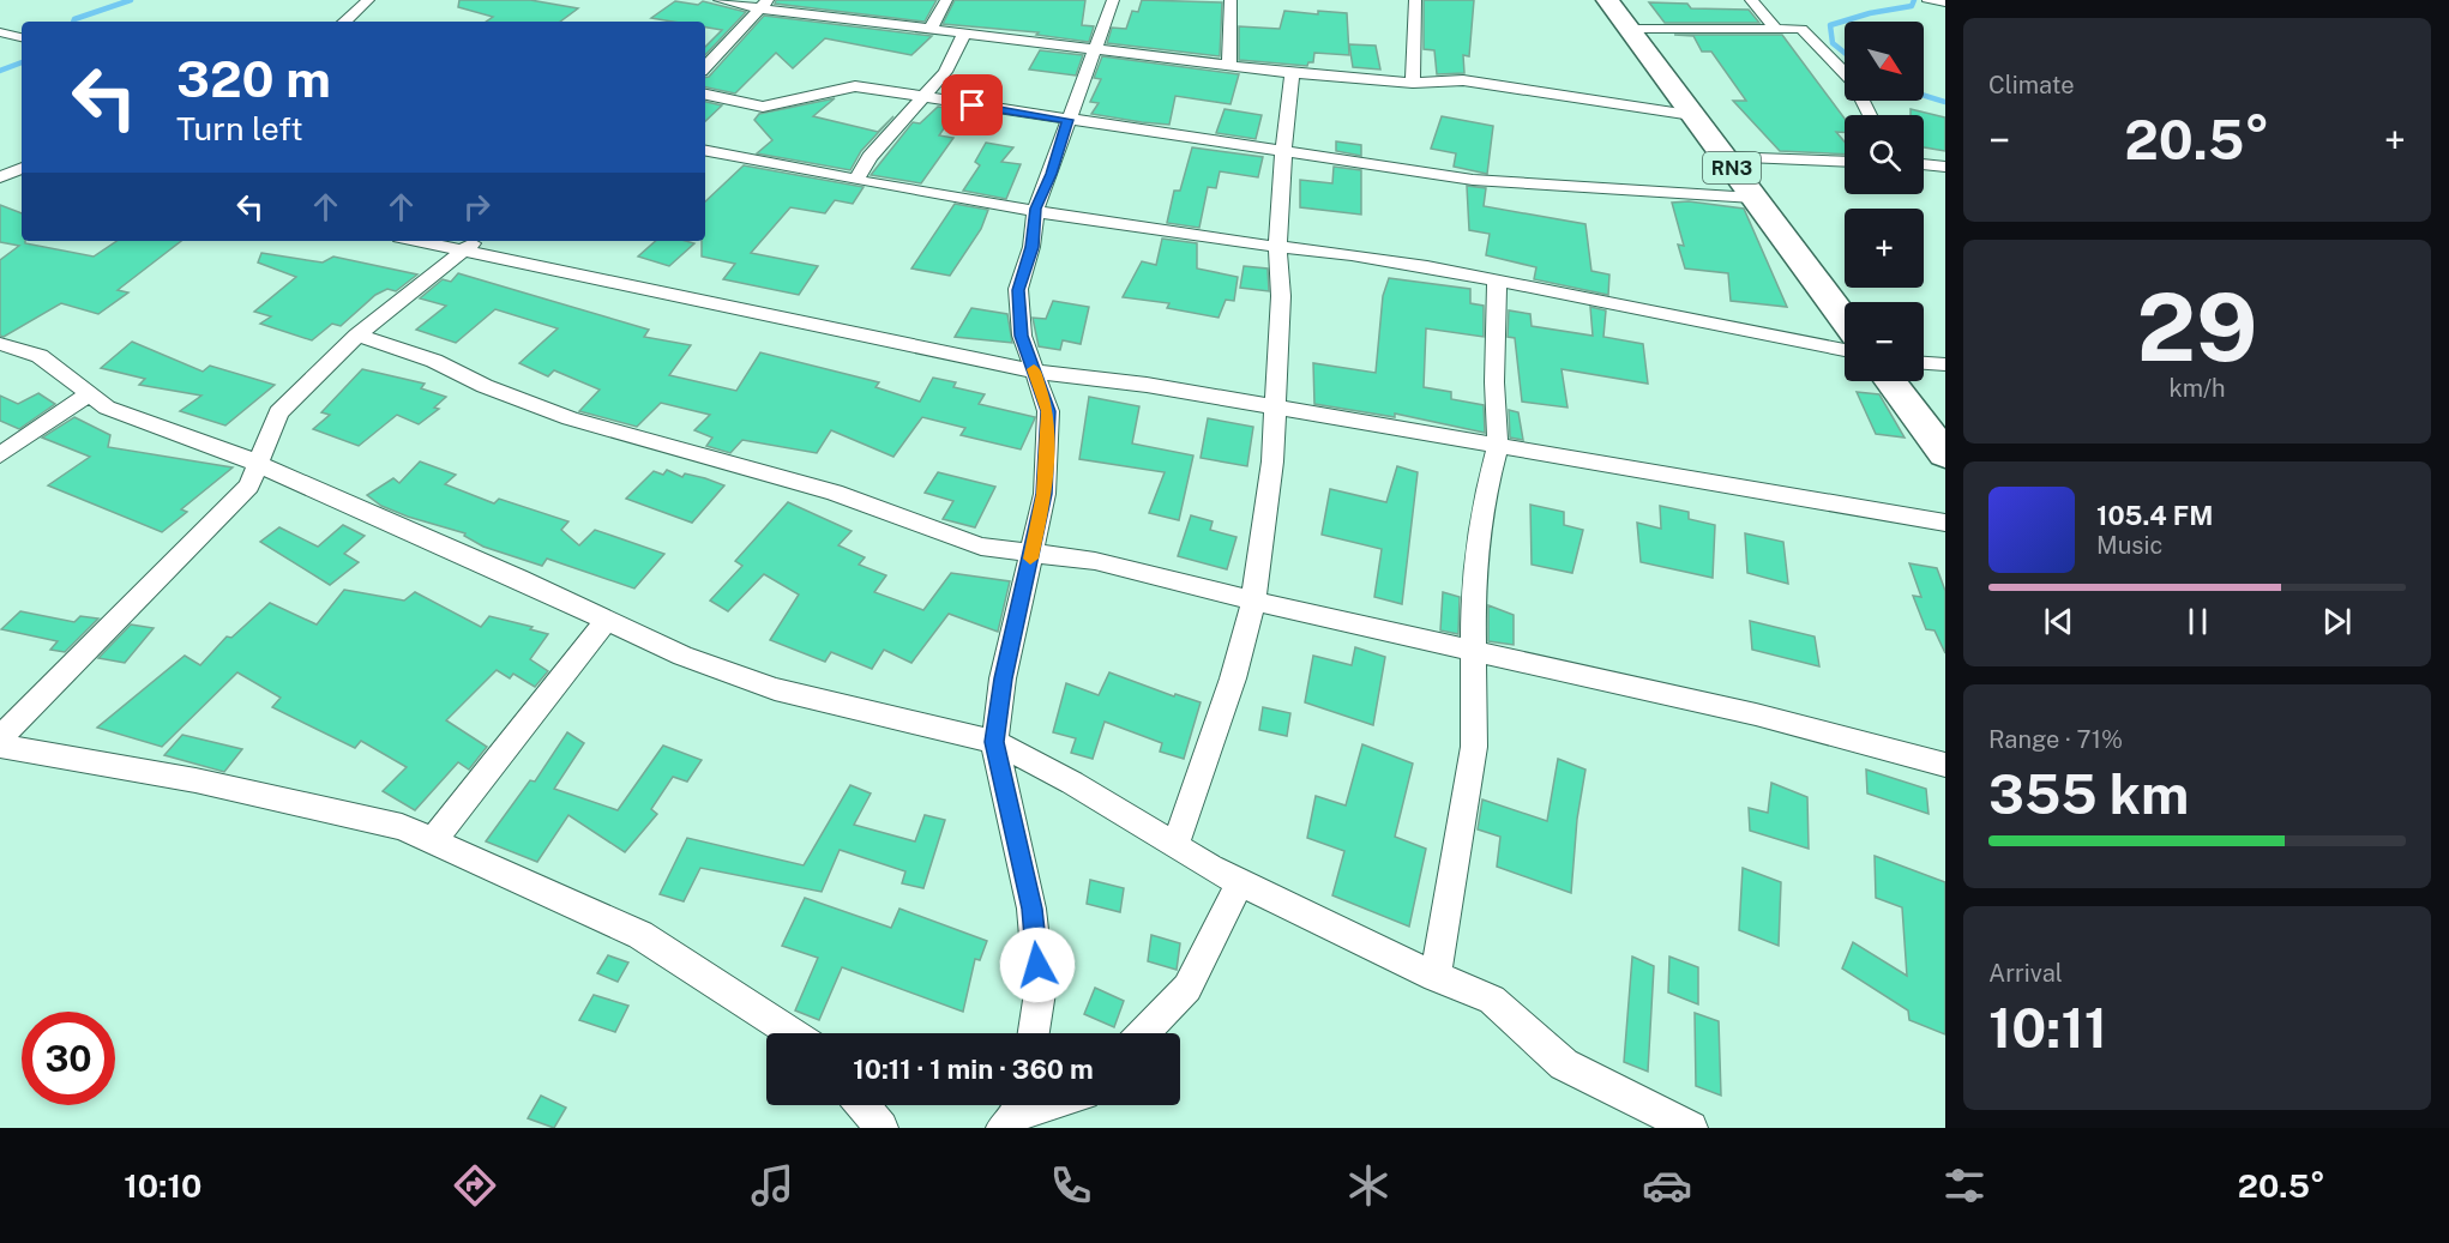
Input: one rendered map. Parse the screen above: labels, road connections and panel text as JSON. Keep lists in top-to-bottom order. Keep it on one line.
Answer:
{"streets":{"highway":["RN3"]},"north":"bottom right","page":{"tile":["Climate",["29","km/h"],["Range · 71%","355 km"],["Arrival","10:11"]],"map_buttons":["+","−"],"turn":["320 m","Turn left"],"heat":["−","20.5°","+"],"song":["105.4 FM","Music"],"limit":"30","trip":"10:11 · 1 min · 360 m","tabs":["10:10","20.5°"]}}
